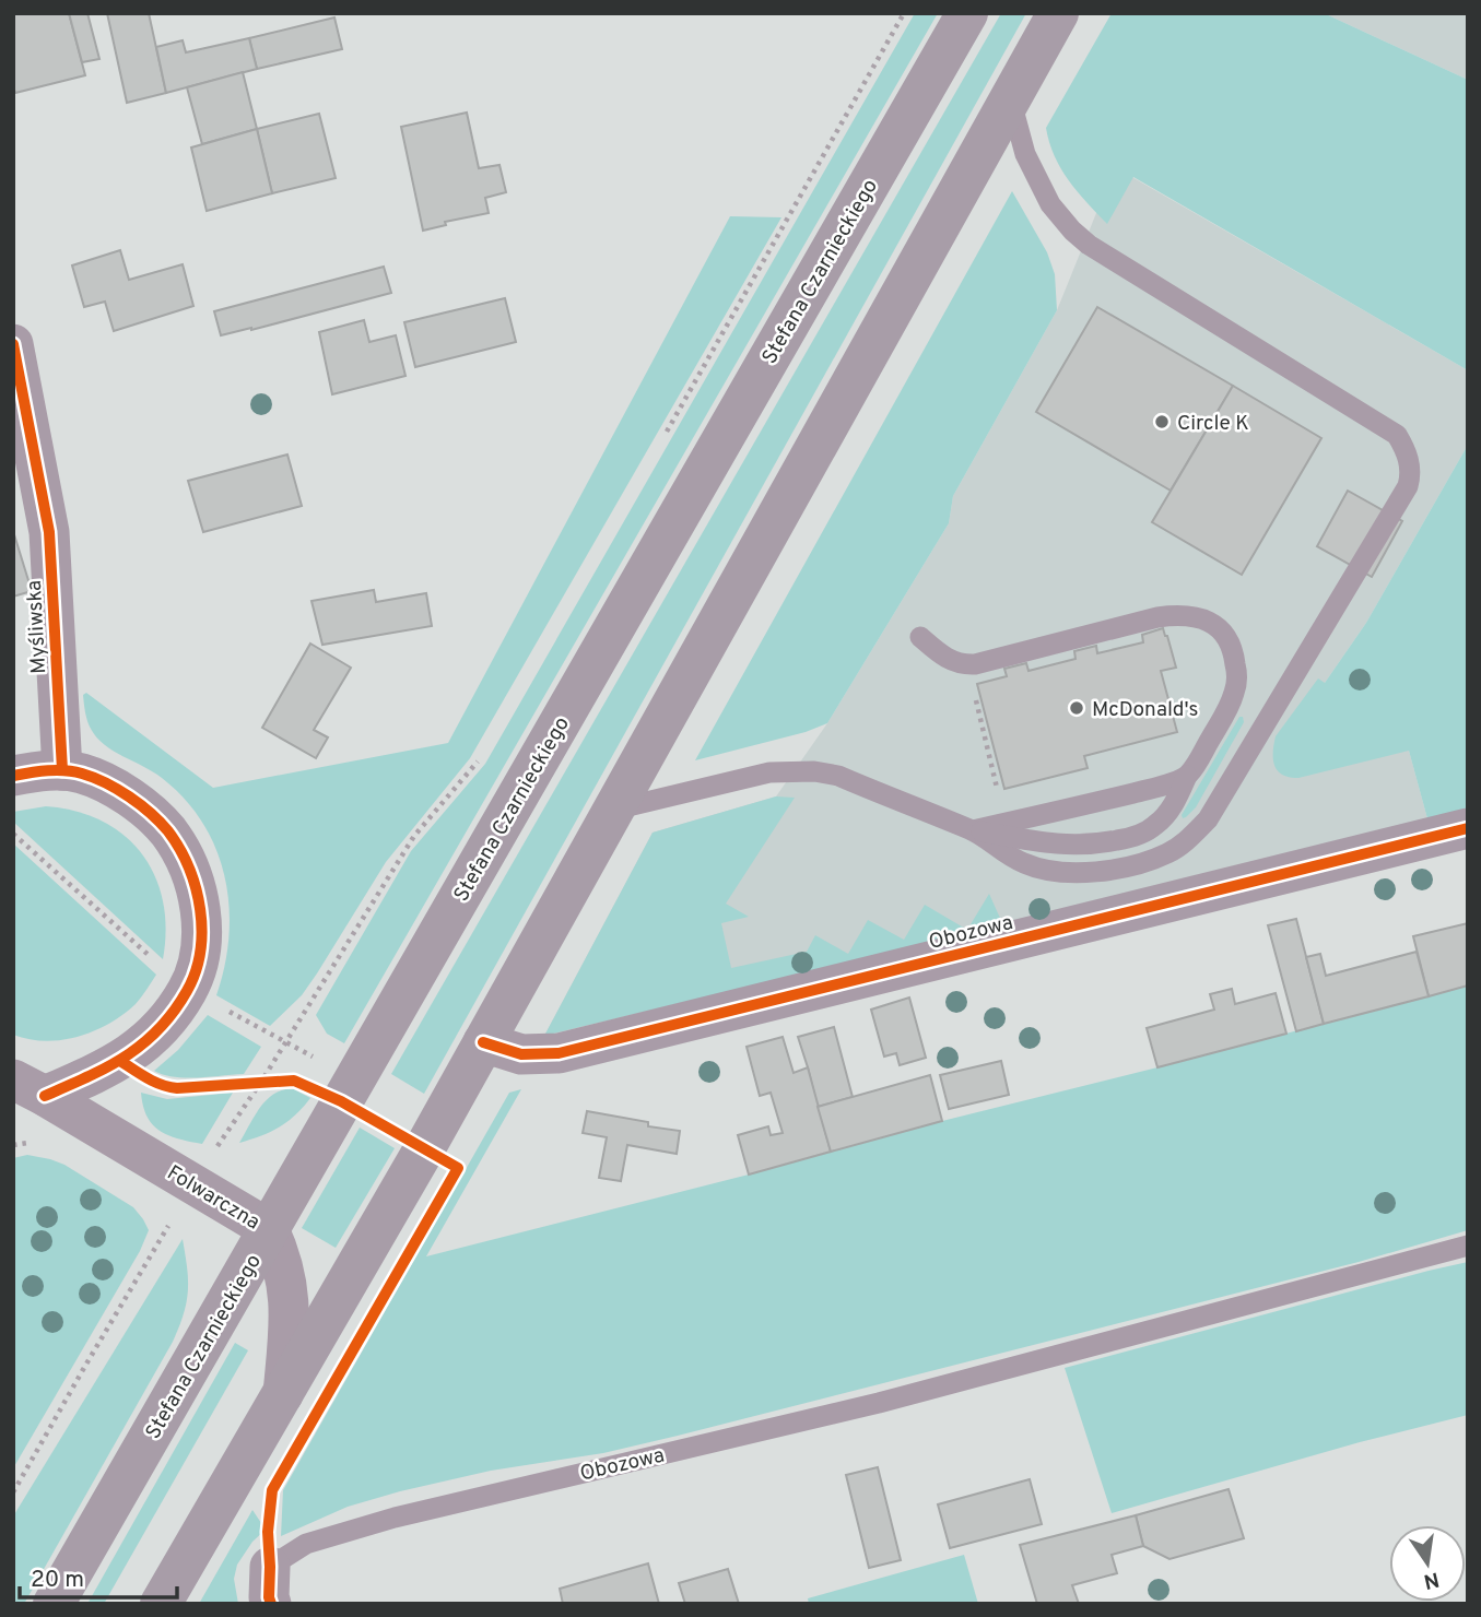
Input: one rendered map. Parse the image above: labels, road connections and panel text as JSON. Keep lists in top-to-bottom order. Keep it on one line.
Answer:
{"streets":{"main road":["Stefana Czarnieckiego"],"street":["Myśliwska","Obozowa","Folwarczna"]},"crossings":[["Stefana Czarnieckiego","Folwarczna"]],"places":["Circle K","McDonald's"],"scale_bar":"20 m","north":"bottom"}
